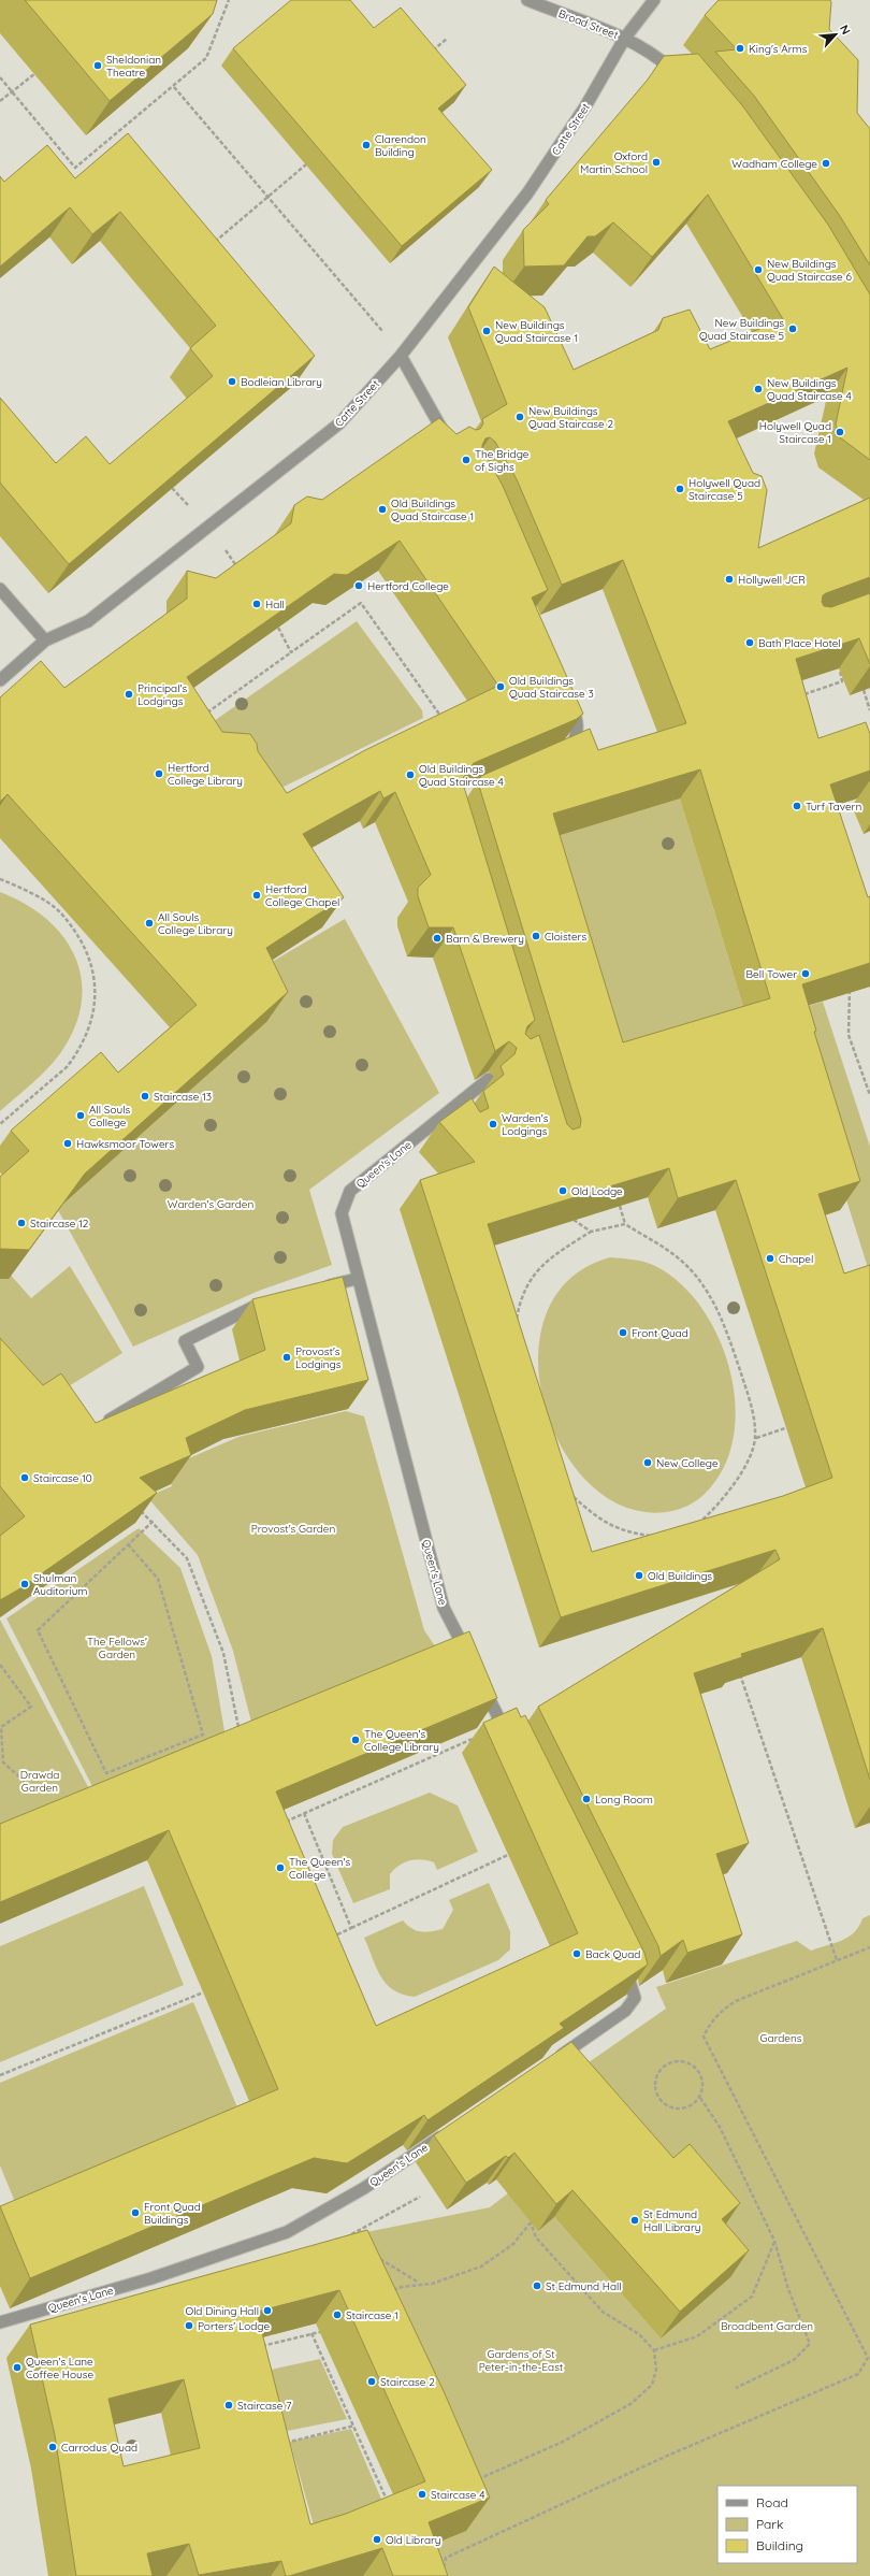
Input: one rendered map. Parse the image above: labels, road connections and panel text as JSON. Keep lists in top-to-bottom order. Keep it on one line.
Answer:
{"streets":{"street":["Broad Street","Catte Street","Queen's Lane"]},"crossings":[["Broad Street","Catte Street"]],"parks":["Warden's Garden","Provost's Garden","The Fellows' Garden","Drawda Garden","Gardens","Broadbent Garden","Gardens of St Peter-in-the-East"],"places":["King's Arms","Sheldonian Theatre","Clarendon Building","Oxford Martin School","Wadham College","New Buildings Quad Staircase 6","New Buildings Quad Staircase 5","New Buildings Quad Staircase 1","Bodleian Library","New Buildings Quad Staircase 4","New Buildings Quad Staircase 2","Holywell Quad Staircase 1","The Bridge of Sighs","Holywell Quad Staircase 5","Old Buildings Quad Staircase 1","Hollywell JCR","Hertford College","Hall","Bath Place Hotel","Old Buildings Quad Staircase 3","Principal's Lodgings","Hertford College Library","Old Buildings Quad Staircase 4","Turf Tavern","Hertford College Chapel","All Souls College Library","Cloisters","Barn & Brewery","Bell Tower","Staircase 13","All Souls College","Warden's Lodgings","Hawksmoor Towers","Old Lodge","Staircase 12","Chapel","Front Quad","Provost's Lodgings","New College","Staircase 10","Old Buildings","Shulman Auditorium","The Queen's College Library","Long Room","The Queen's College","Back Quad","Front Quad Buildings","St Edmund Hall Library","St Edmund Hall","Old Dining Hall","Staircase 1","Porters' Lodge","Queen's Lane Coffee House","Staircase 2","Staircase 7","Carrodus Quad","Staircase 4","Old Library"],"legend":["Road","Park","Building"],"north":"top right"}
